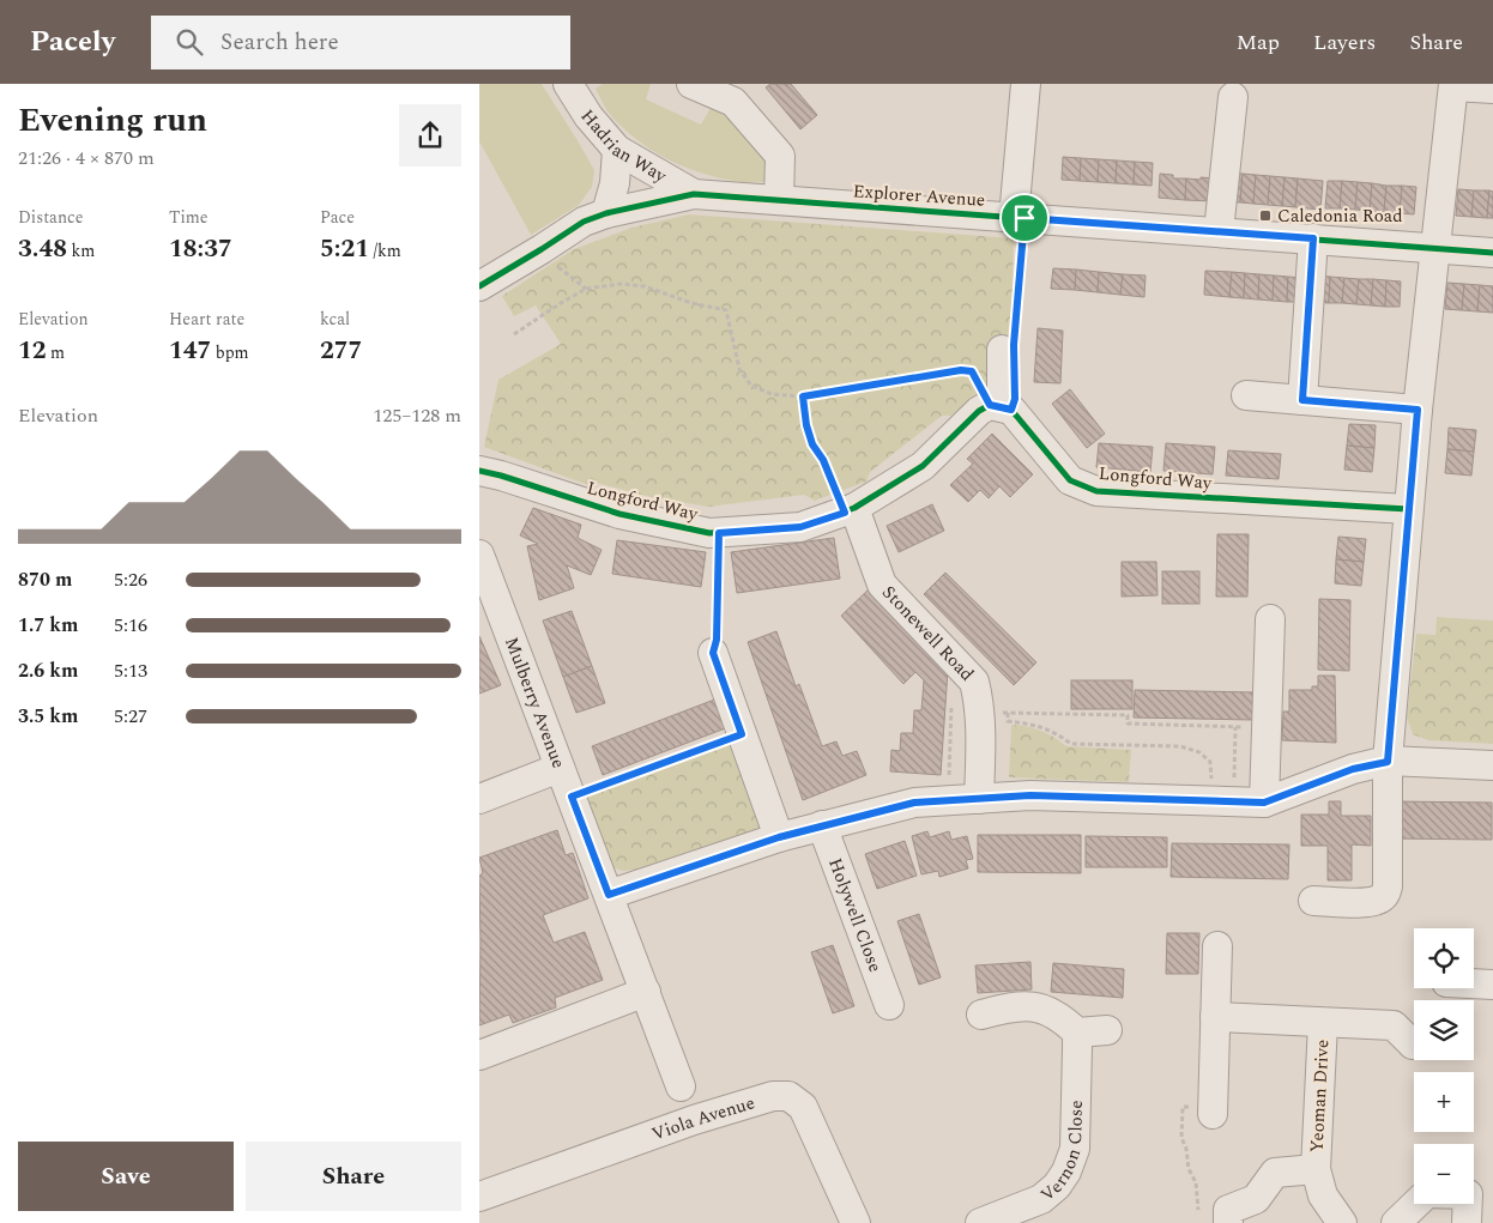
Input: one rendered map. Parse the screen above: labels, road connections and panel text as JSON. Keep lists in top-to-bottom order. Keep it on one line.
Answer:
{"streets":{"street":["Hadrian Way","Explorer Avenue","Longford Way","Stonewell Road","Mulberry Avenue","Holywell Close","Yeoman Drive","Viola Avenue","Vernon Close"]},"crossings":[["Hadrian Way","Explorer Avenue"],["Longford Way","Stonewell Road"]],"places":{"transit":["Caledonia Road"]},"page":{"header":"Pacely","search":"Search here","nav":["Map","Layers","Share"],"heading":["Evening run","21:26 · 4 × 870 m"],"stats":[["Distance","3.48 km"],["Time","18:37"],["Pace","5:21 /km"],["Elevation","12 m"],["Heart rate","147 bpm"],["kcal","277"]],"chart":["Elevation","125–128 m"],"list":[{"name":"870 m","note":"5:26"},{"name":"1.7 km","note":"5:16"},{"name":"2.6 km","note":"5:13"},{"name":"3.5 km","note":"5:27"}],"map_buttons":["+","−"],"buttons":["Save","Share"]}}
